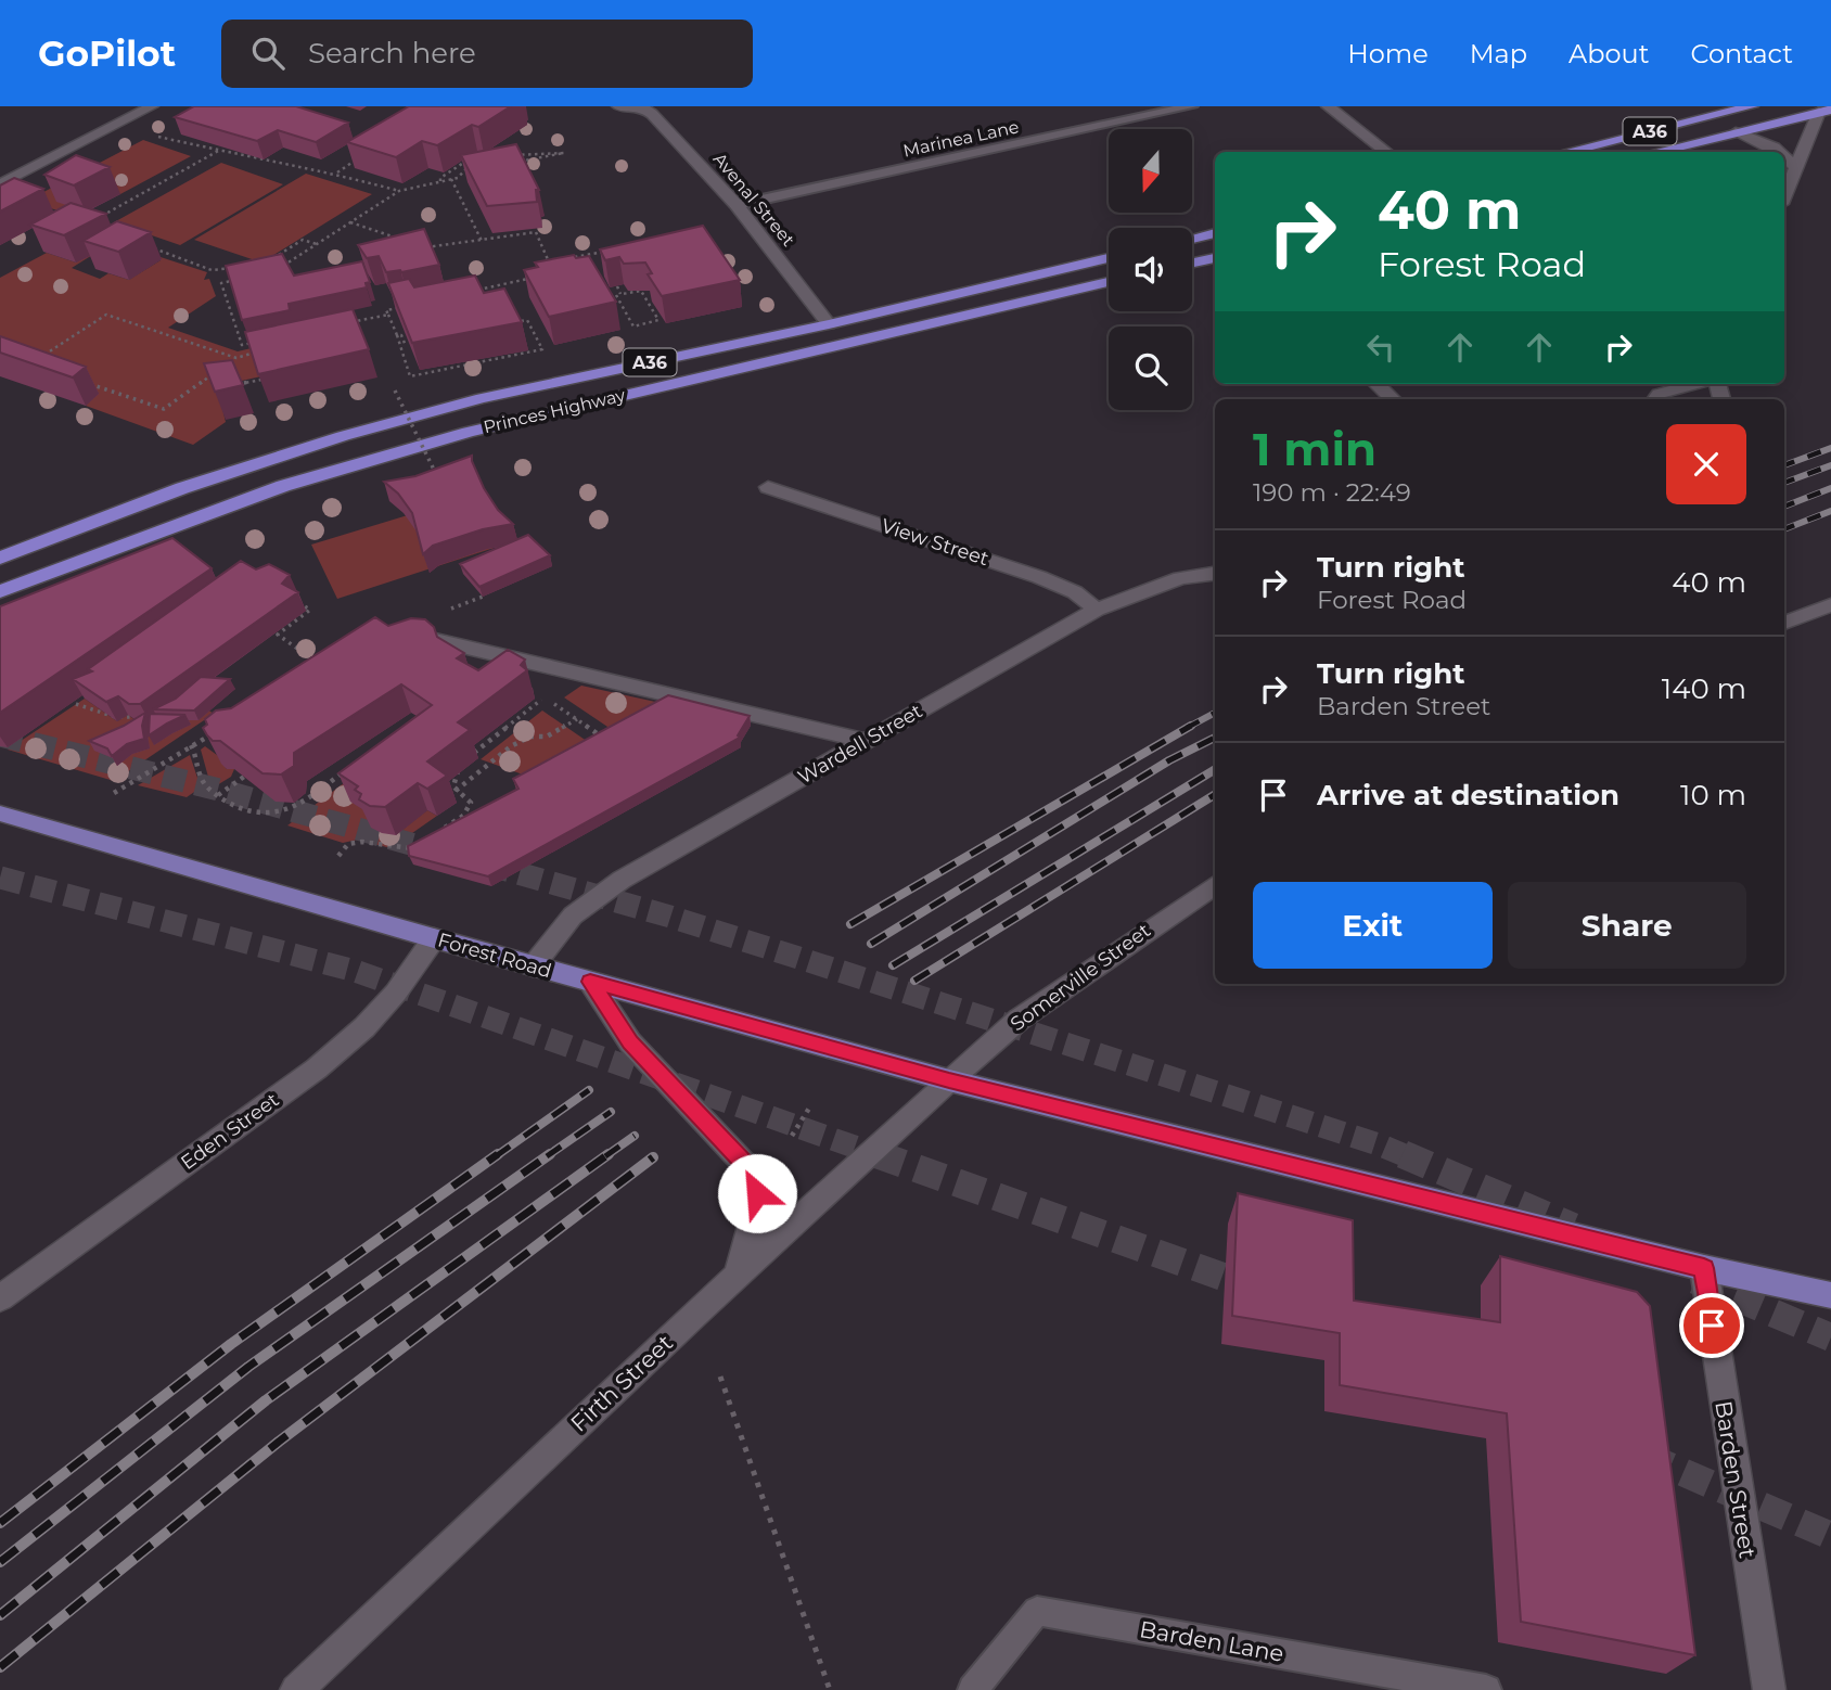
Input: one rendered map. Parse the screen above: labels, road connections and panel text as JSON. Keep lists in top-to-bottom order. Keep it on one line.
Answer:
{"streets":{"highway":["A36","Princes Highway"],"main road":["Forest Road"],"street":["Avenal Street","View Street","Wardell Street","Somerville Street","Eden Street","Firth Street","Barden Street"],"lane":["Marinea Lane","Barden Lane"]},"crossings":[["Marinea Lane","Avenal Street"],["Avenal Street","Princes Highway"],["View Street","Wardell Street"],["Wardell Street","Forest Road"],["Forest Road","Somerville Street"],["Forest Road","Eden Street"],["Forest Road","Firth Street"],["Forest Road","Barden Street"],["Somerville Street","Firth Street"]],"north":"bottom","page":{"header":"GoPilot","search":"Search here","nav":["Home","Map","About","Contact"],"turn":["40 m","Forest Road"],"heading":["1 min","190 m · 22:49"],"list":[{"name":"Turn right","note":"Forest Road","value":"40 m"},{"name":"Turn right","note":"Barden Street","value":"140 m"},{"name":"Arrive at destination","value":"10 m"}],"buttons":["Exit","Share"]}}
